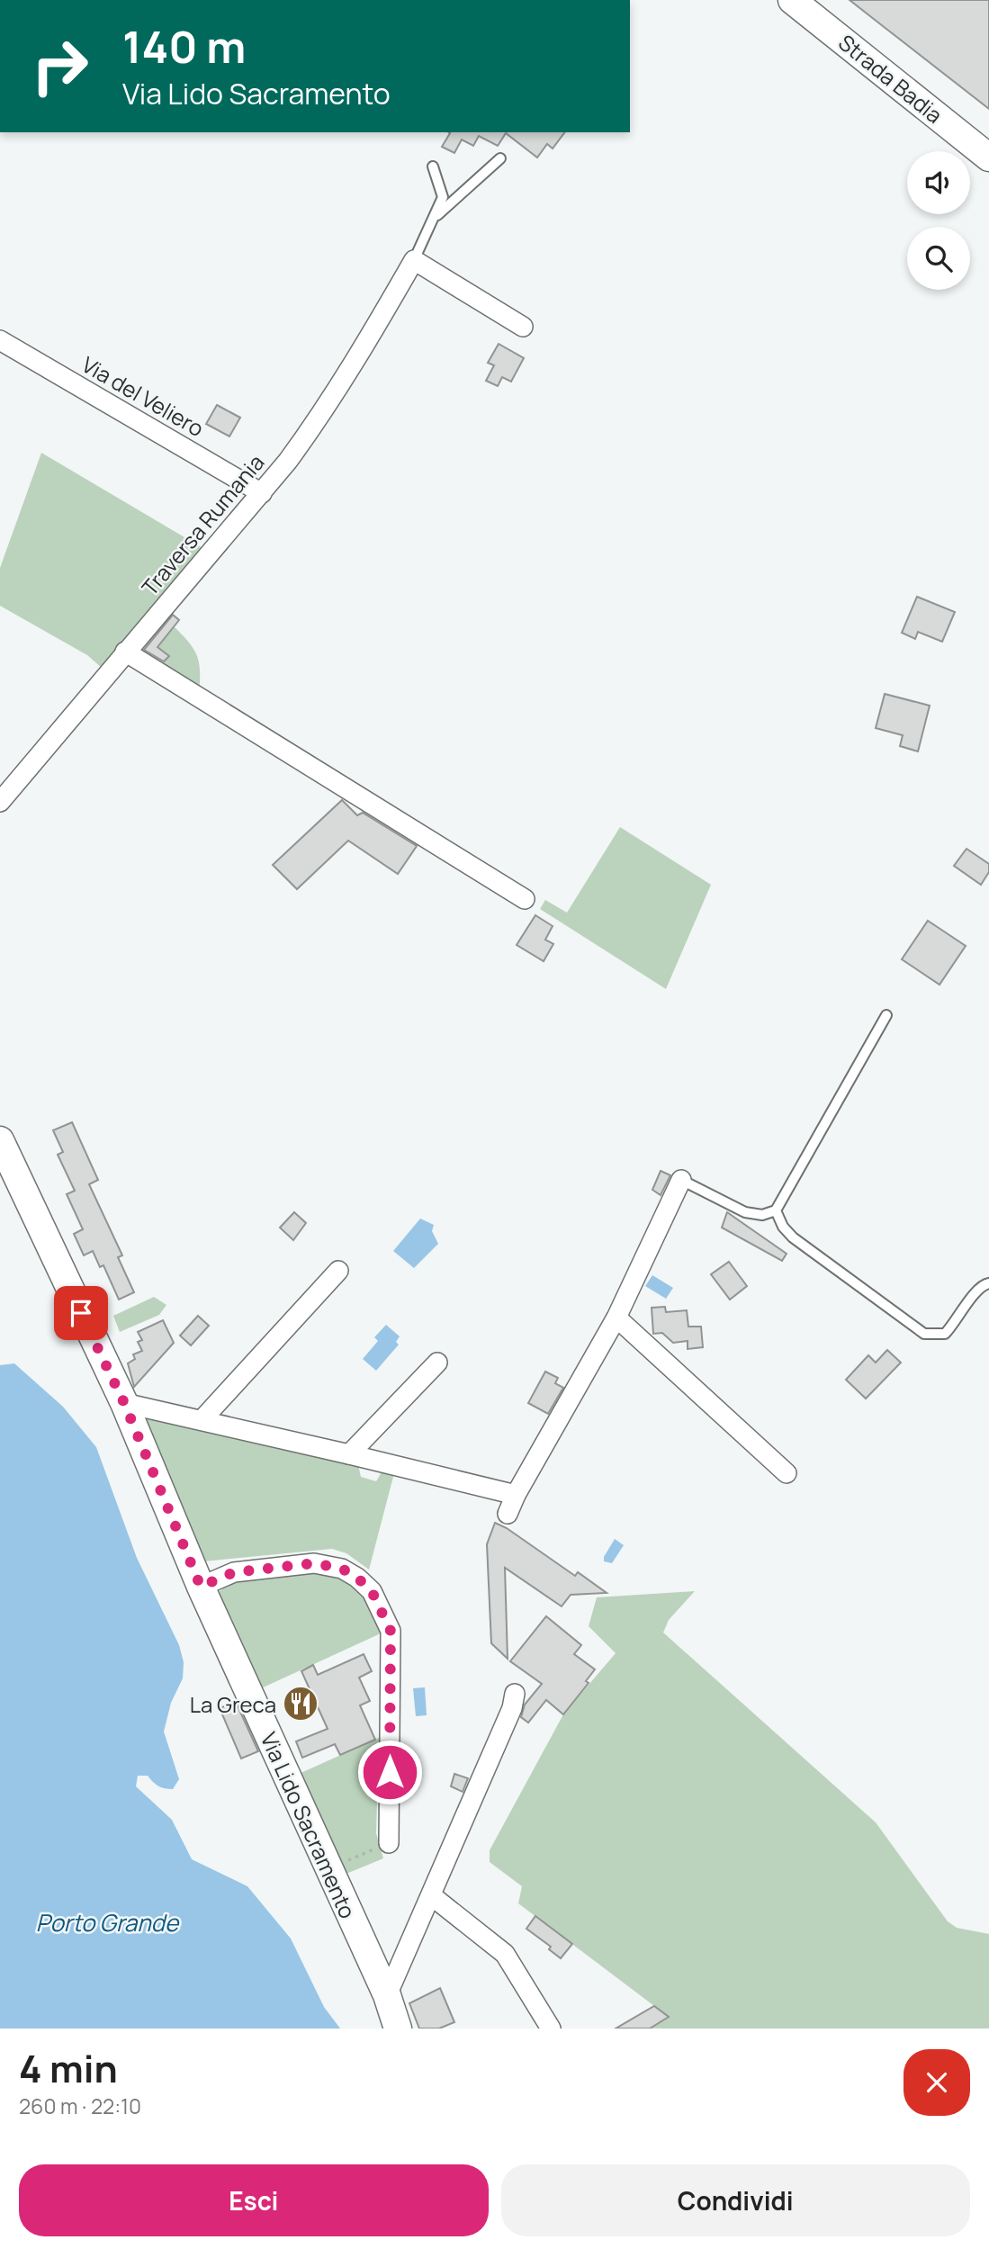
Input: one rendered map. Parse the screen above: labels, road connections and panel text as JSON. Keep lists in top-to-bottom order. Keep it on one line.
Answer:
{"streets":{"street":["Strada Badia","Via del Veliero","Traversa Rumania","Via Lido Sacramento"]},"crossings":[["Via del Veliero","Traversa Rumania"]],"water":["Porto Grande"],"places":{"restaurant":["La Greca"]},"page":{"turn":["140 m","Via Lido Sacramento"],"heading":["4 min","260 m · 22:10"],"buttons":["Esci","Condividi"]}}
